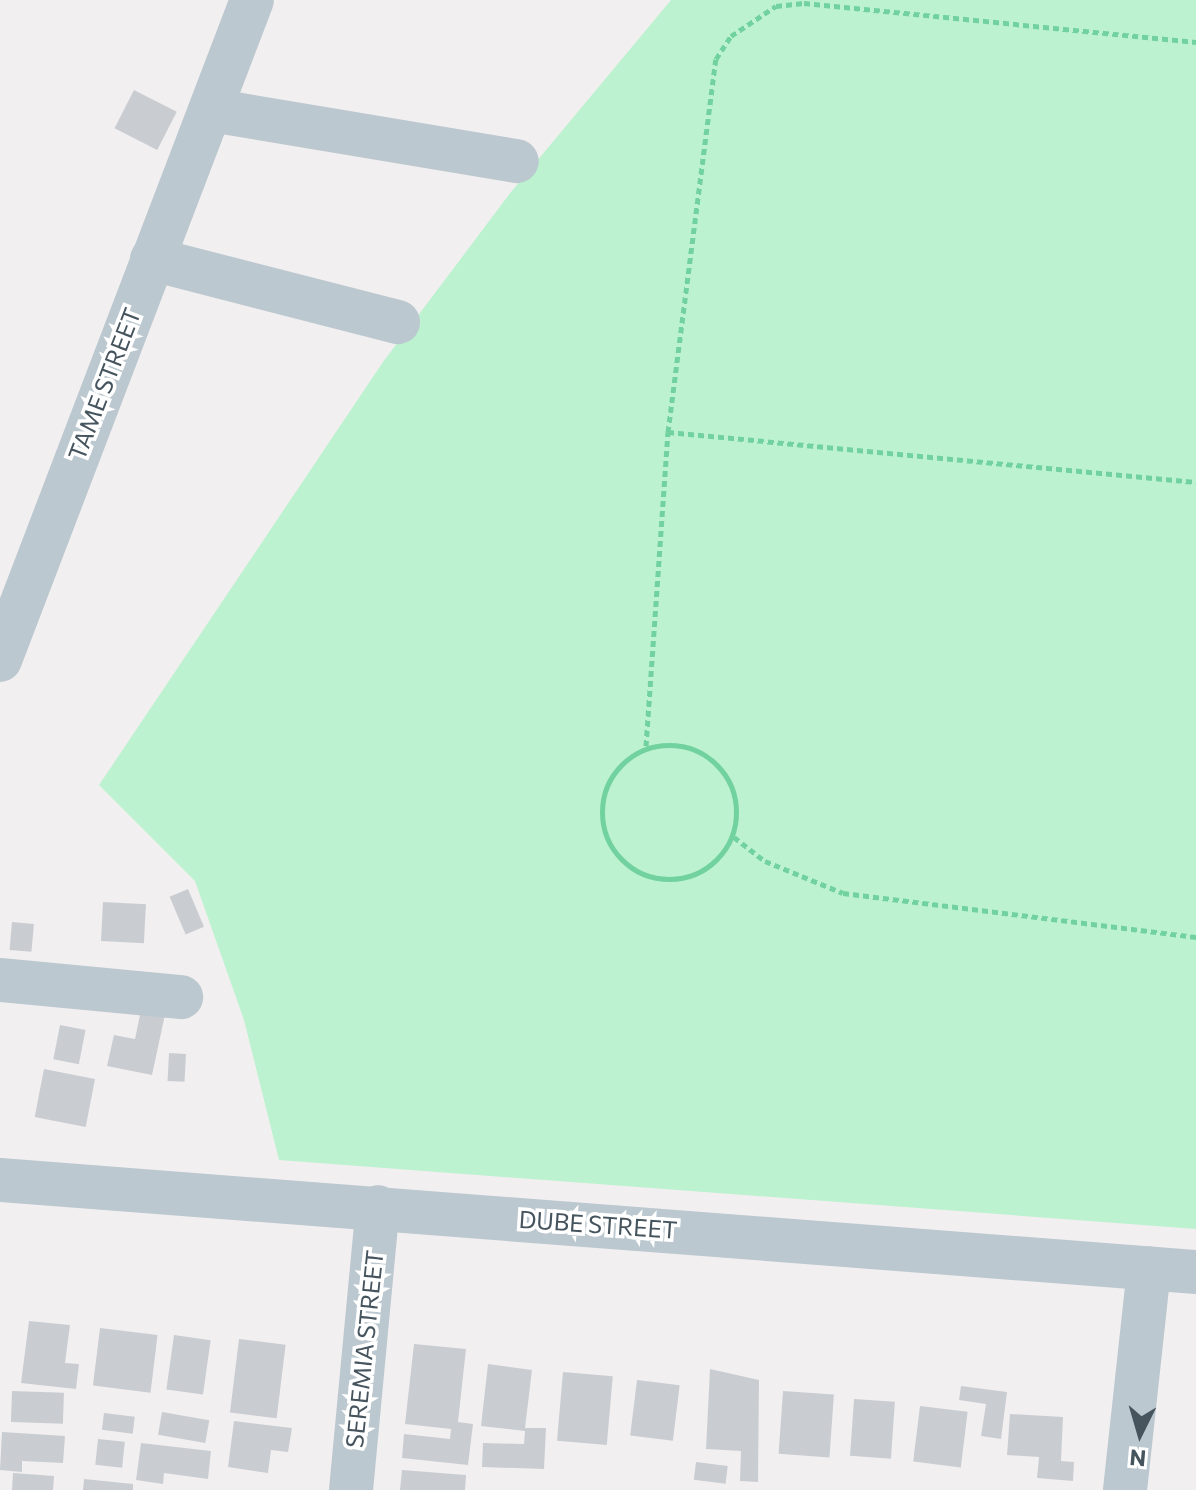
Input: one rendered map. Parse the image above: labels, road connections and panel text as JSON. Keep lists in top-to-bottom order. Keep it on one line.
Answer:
{"streets":{"street":["TAME STREET","DUBE STREET","SEREMIA STREET"]},"crossings":[["DUBE STREET","SEREMIA STREET"]],"north":"bottom"}
